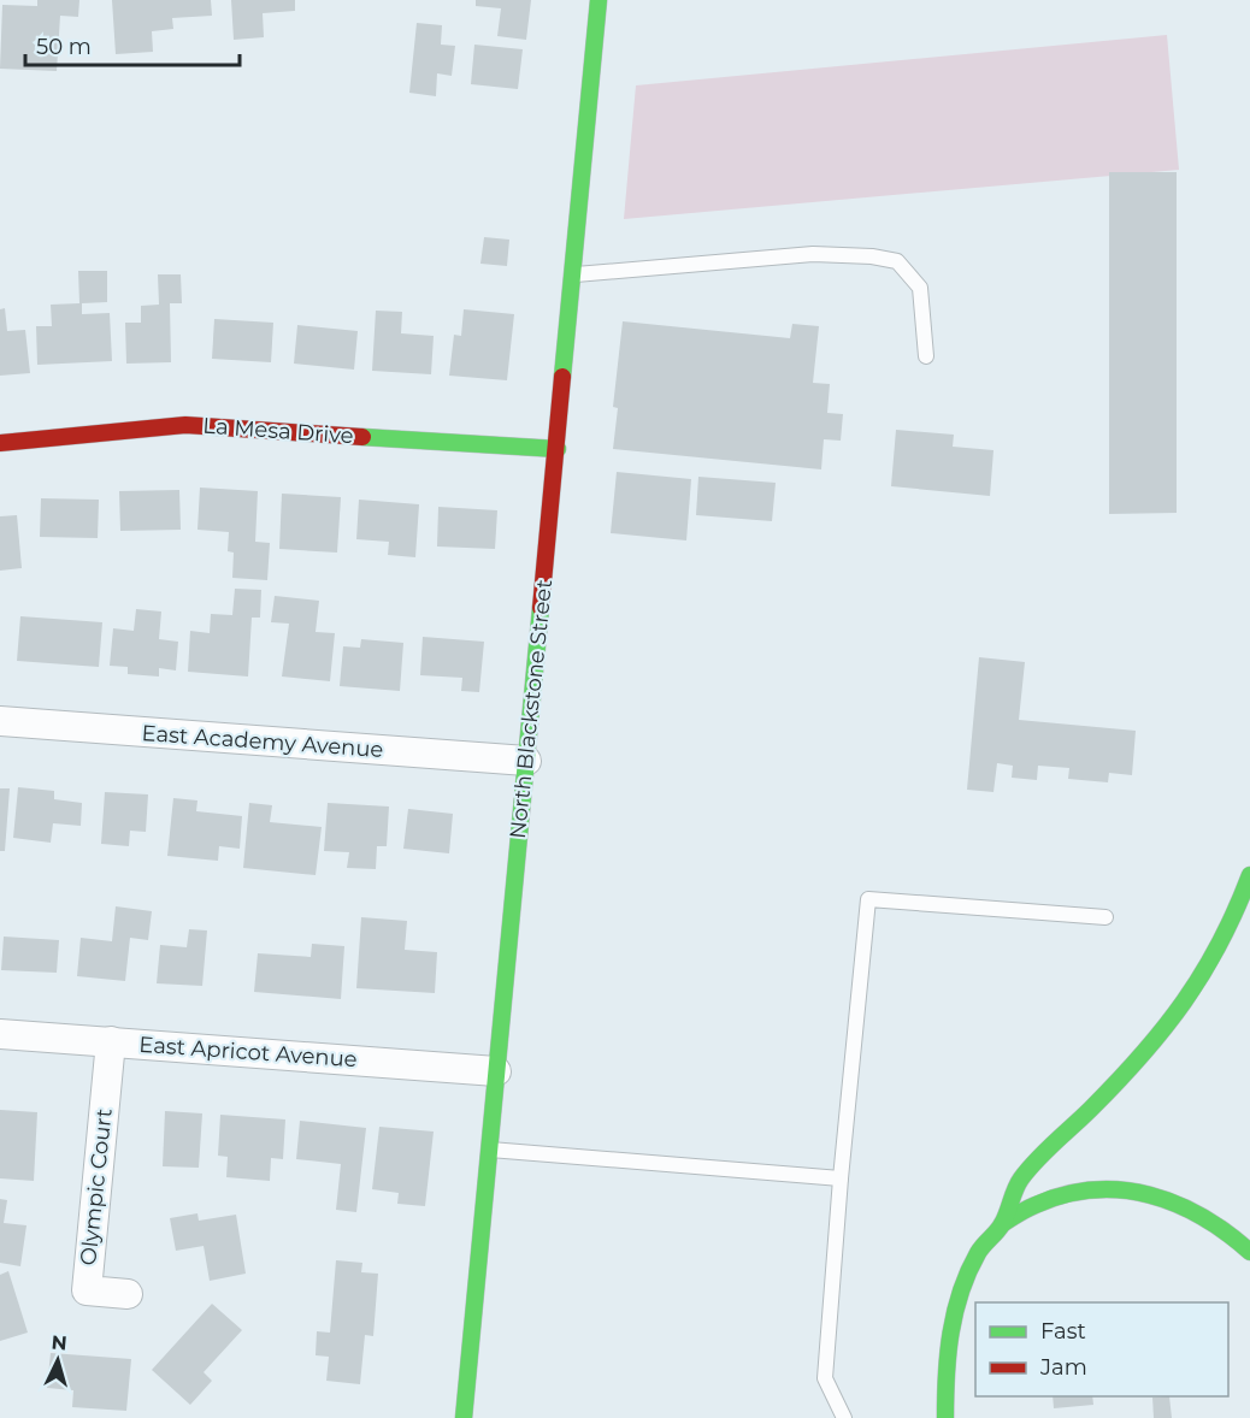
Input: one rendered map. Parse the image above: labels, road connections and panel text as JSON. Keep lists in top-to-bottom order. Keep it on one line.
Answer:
{"streets":{"main road":["La Mesa Drive","North Blackstone Street"],"street":["East Academy Avenue","East Apricot Avenue","Olympic Court"]},"crossings":[["La Mesa Drive","North Blackstone Street"],["North Blackstone Street","East Academy Avenue"],["North Blackstone Street","East Apricot Avenue"],["East Apricot Avenue","Olympic Court"]],"legend":["Fast","Jam"],"scale_bar":"50 m","north":"top"}
